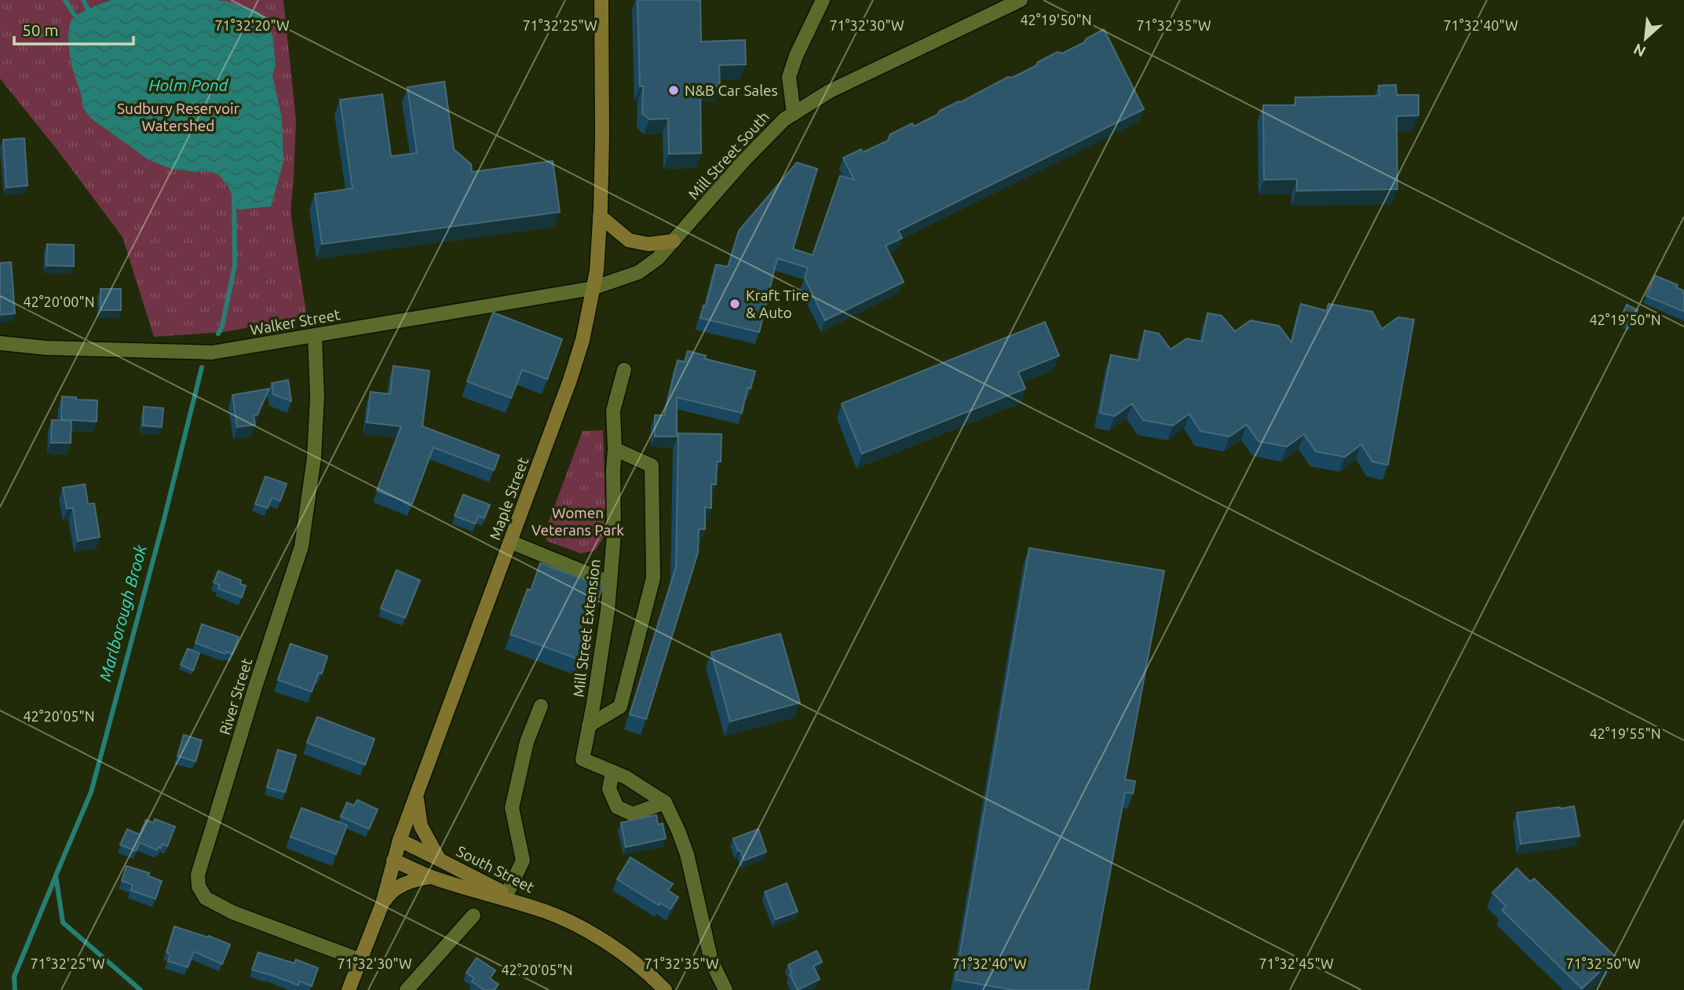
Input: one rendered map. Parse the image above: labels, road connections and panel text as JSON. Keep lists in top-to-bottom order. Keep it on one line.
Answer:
{"streets":{"main road":["Maple Street","South Street"],"street":["Mill Street South","Walker Street","Mill Street Extension","River Street"]},"crossings":[["Mill Street South","Walker Street"],["Mill Street South","Maple Street"],["Walker Street","Maple Street"],["Walker Street","River Street"],["Maple Street","River Street"],["Maple Street","South Street"]],"water":["Holm Pond","Marlborough Brook"],"parks":["Sudbury Reservoir Watershed","Women Veterans Park"],"places":["N&B Car Sales","Kraft Tire & Auto"],"scale_bar":"50 m","north":"bottom left","coordinates":["42°19'50\"N","71°32'20\"W","71°32'25\"W","71°32'30\"W","71°32'35\"W","71°32'40\"W","42°20'00\"N","42°20'05\"N","42°19'55\"N","71°32'45\"W","71°32'50\"W"]}
